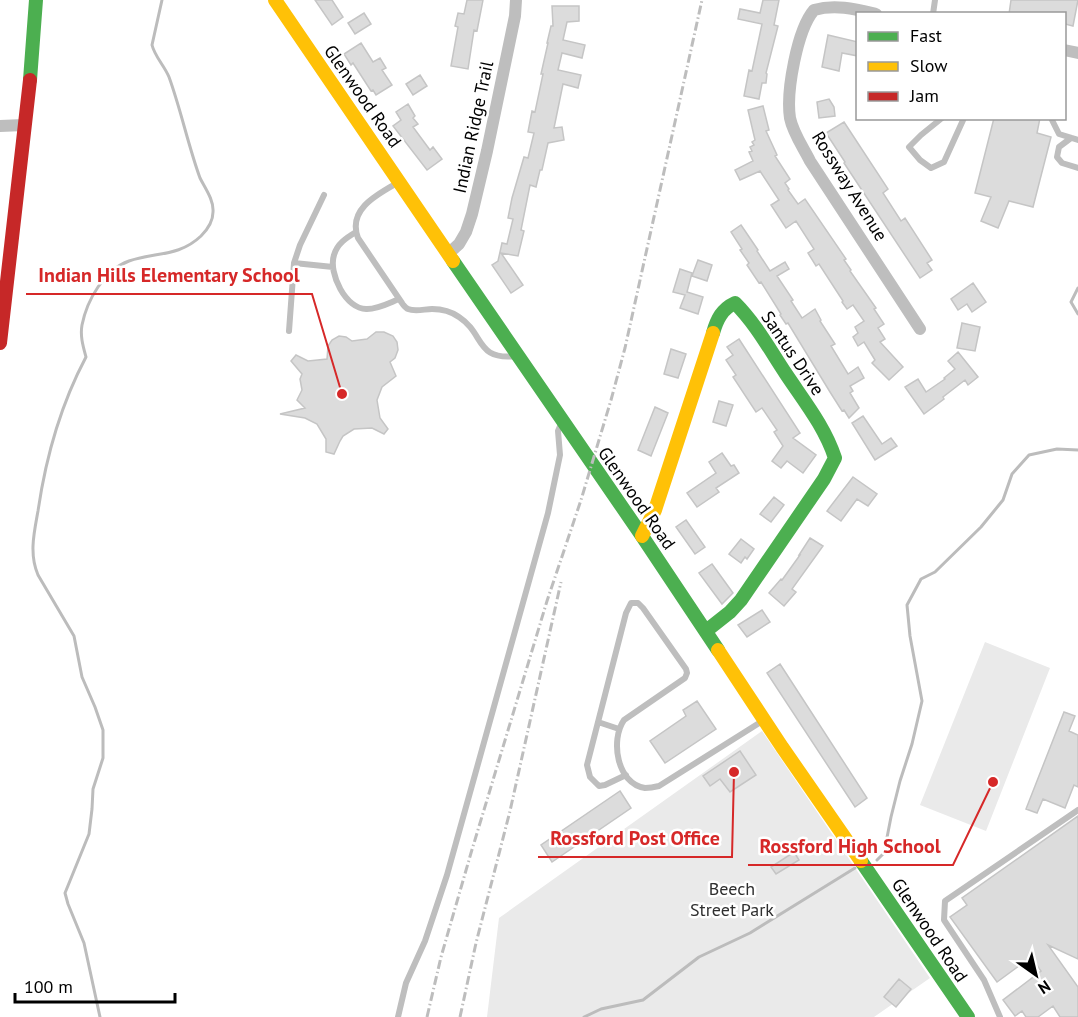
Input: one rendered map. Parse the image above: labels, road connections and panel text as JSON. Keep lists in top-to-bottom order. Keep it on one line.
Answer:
{"streets":{"street":["Glenwood Road","Indian Ridge Trail","Rossway Avenue","Santus Drive"]},"crossings":[["Glenwood Road","Indian Ridge Trail"],["Glenwood Road","Santus Drive"]],"parks":["Beech Street Park"],"places":["Indian Hills Elementary School","Rossford Post Office","Rossford High School"],"legend":["Fast","Slow","Jam"],"scale_bar":"100 m","north":"bottom right"}
